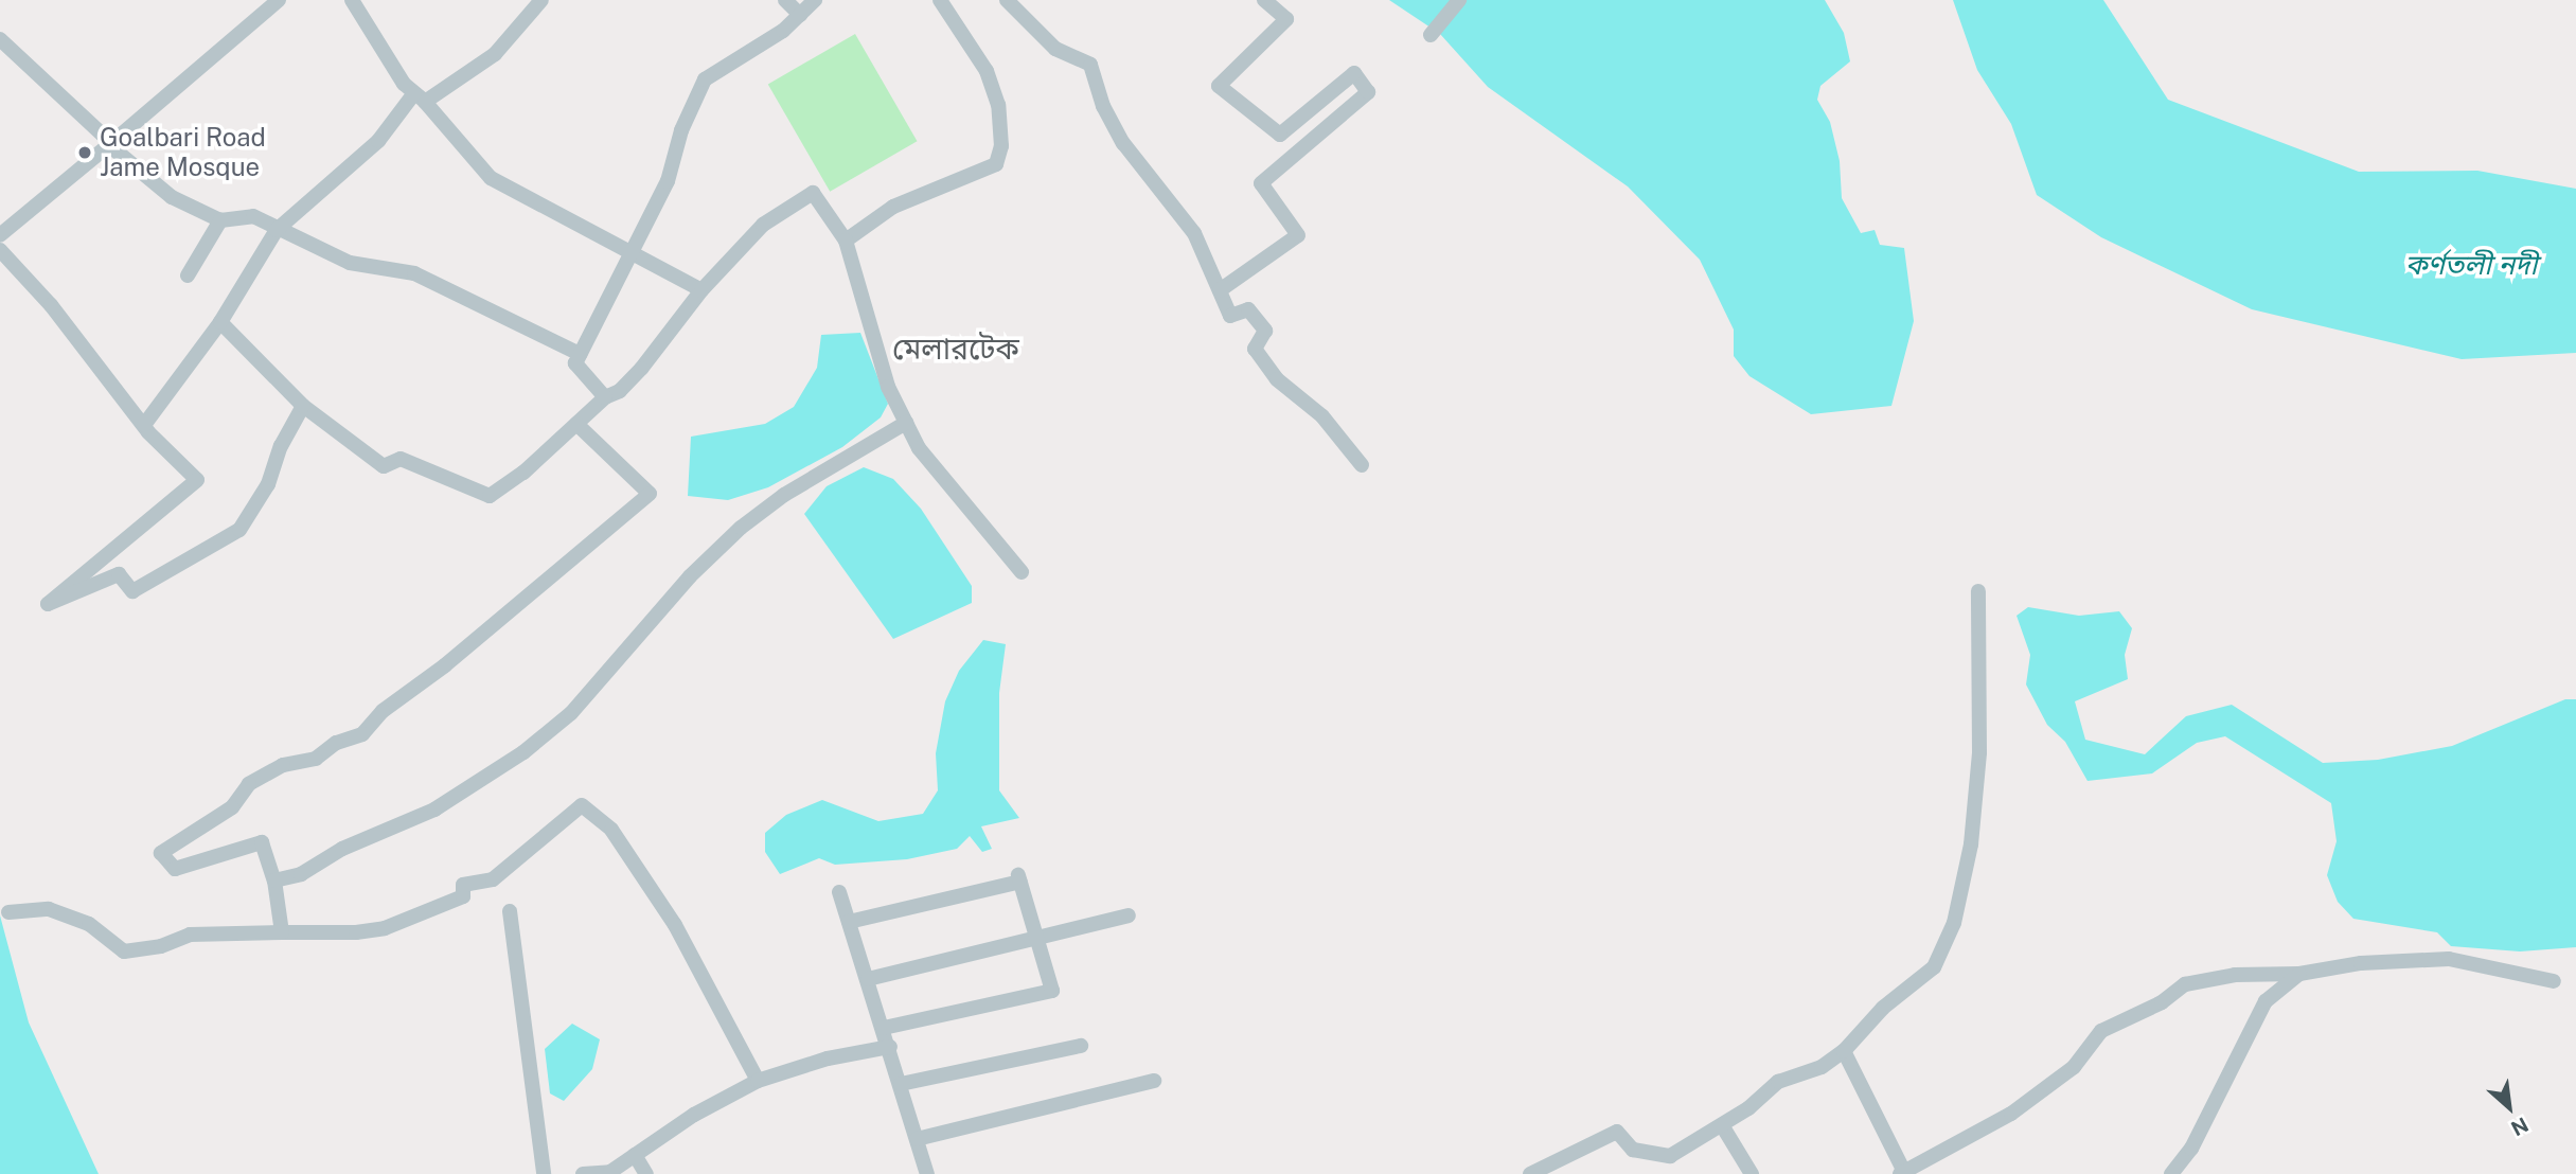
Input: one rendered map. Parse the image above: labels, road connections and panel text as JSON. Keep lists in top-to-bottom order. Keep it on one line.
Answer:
{"districts":["মেলারটেক"],"water":["কর্ণতলী নদী"],"places":["Goalbari Road Jame Mosque"],"north":"bottom right"}
